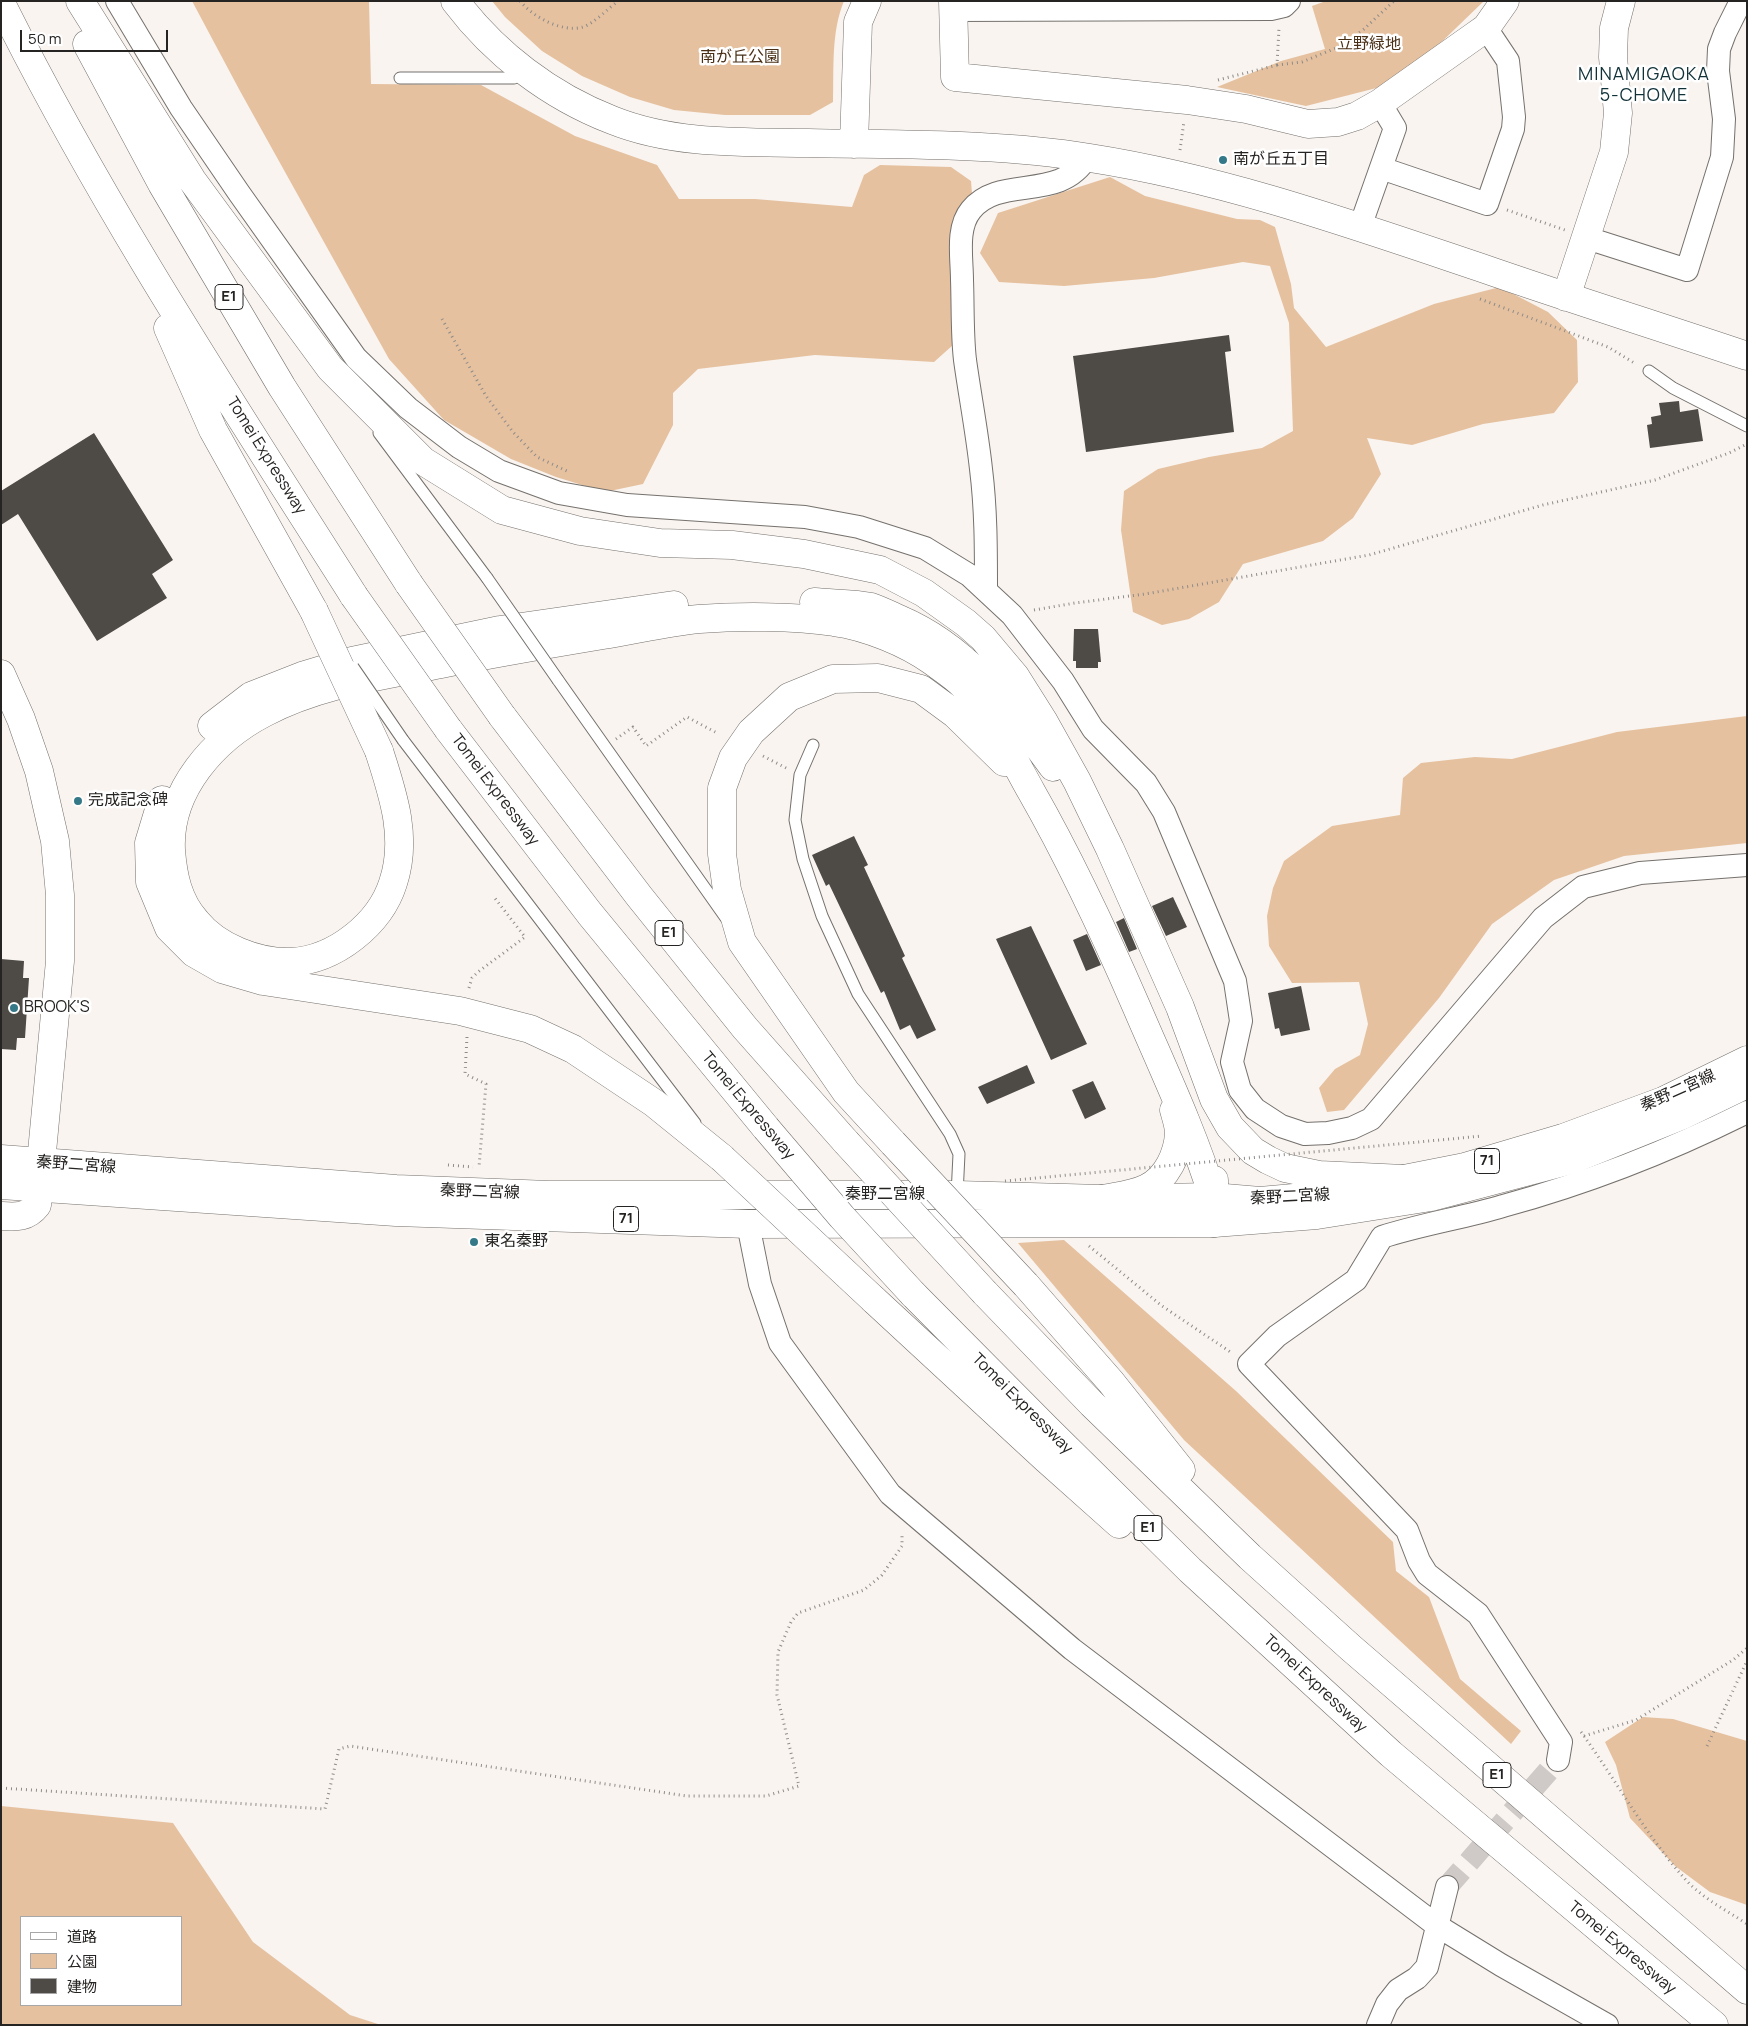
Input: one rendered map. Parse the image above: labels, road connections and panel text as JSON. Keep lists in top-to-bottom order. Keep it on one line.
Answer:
{"streets":{"main road":["E1","Tomei Expressway","秦野二宮線","71"]},"districts":["MINAMIGAOKA 5-CHOME"],"parks":["立野緑地","南が丘公園"],"places":["南が丘五丁目","完成記念碑","BROOK'S","東名秦野"],"legend":["道路","公園","建物"],"scale_bar":"50 m"}
